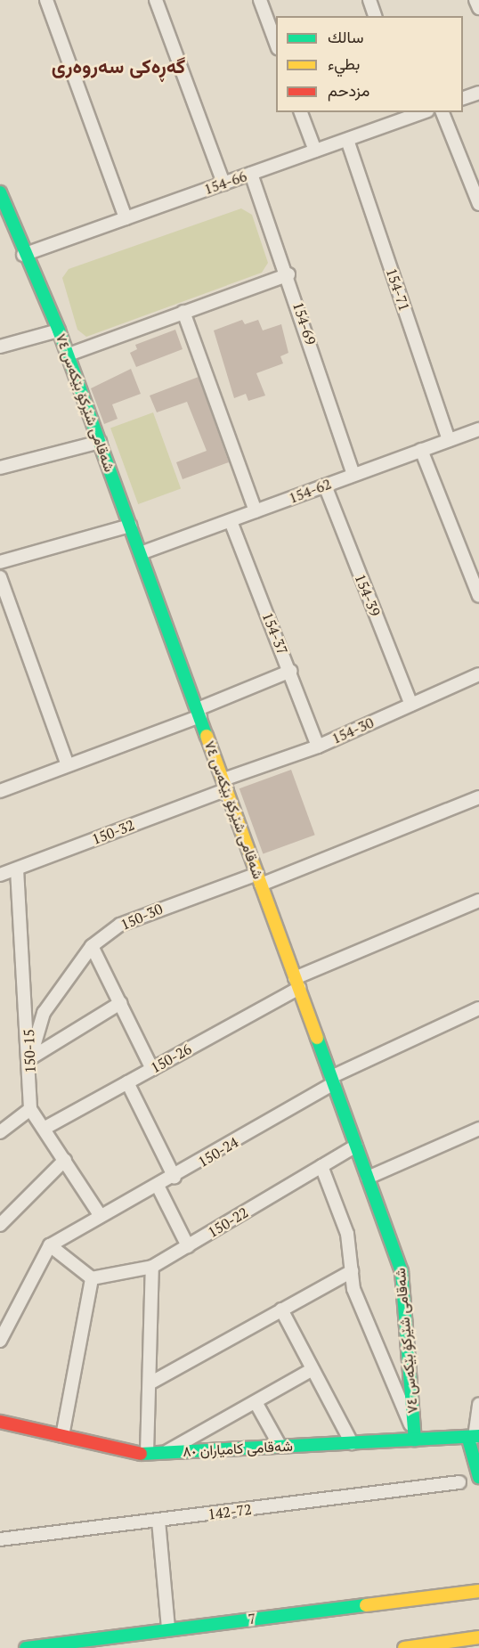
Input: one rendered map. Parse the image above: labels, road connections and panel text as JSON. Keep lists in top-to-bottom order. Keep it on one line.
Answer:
{"streets":{"street":["154-66","154-71","154-69","شەقامی شێرکۆ بێکەس ٧٤","154-62","154-39","154-37","154-30","150-32","150-30","150-15","150-26","150-24","150-22","شەقامی کامیاران ٨٠","142-72","7"]},"crossings":[["154-66","154-71"],["154-66","154-69"],["154-66","شەقامی شێرکۆ بێکەس ٧٤"],["154-71","154-62"],["154-69","154-62"],["شەقامی شێرکۆ بێکەس ٧٤","154-62"],["شەقامی شێرکۆ بێکەس ٧٤","154-30"],["شەقامی شێرکۆ بێکەس ٧٤","150-32"],["شەقامی شێرکۆ بێکەس ٧٤","150-30"],["شەقامی شێرکۆ بێکەس ٧٤","150-26"],["شەقامی شێرکۆ بێکەس ٧٤","150-24"],["شەقامی شێرکۆ بێکەس ٧٤","150-22"],["شەقامی شێرکۆ بێکەس ٧٤","شەقامی کامیاران ٨٠"],["154-62","154-39"],["154-62","154-37"],["154-39","154-30"],["154-37","154-30"],["154-30","150-32"],["150-32","150-15"],["150-30","150-15"]],"districts":["گەڕەکی سەروەری"],"legend":["سالك","بطيء","مزدحم"]}
